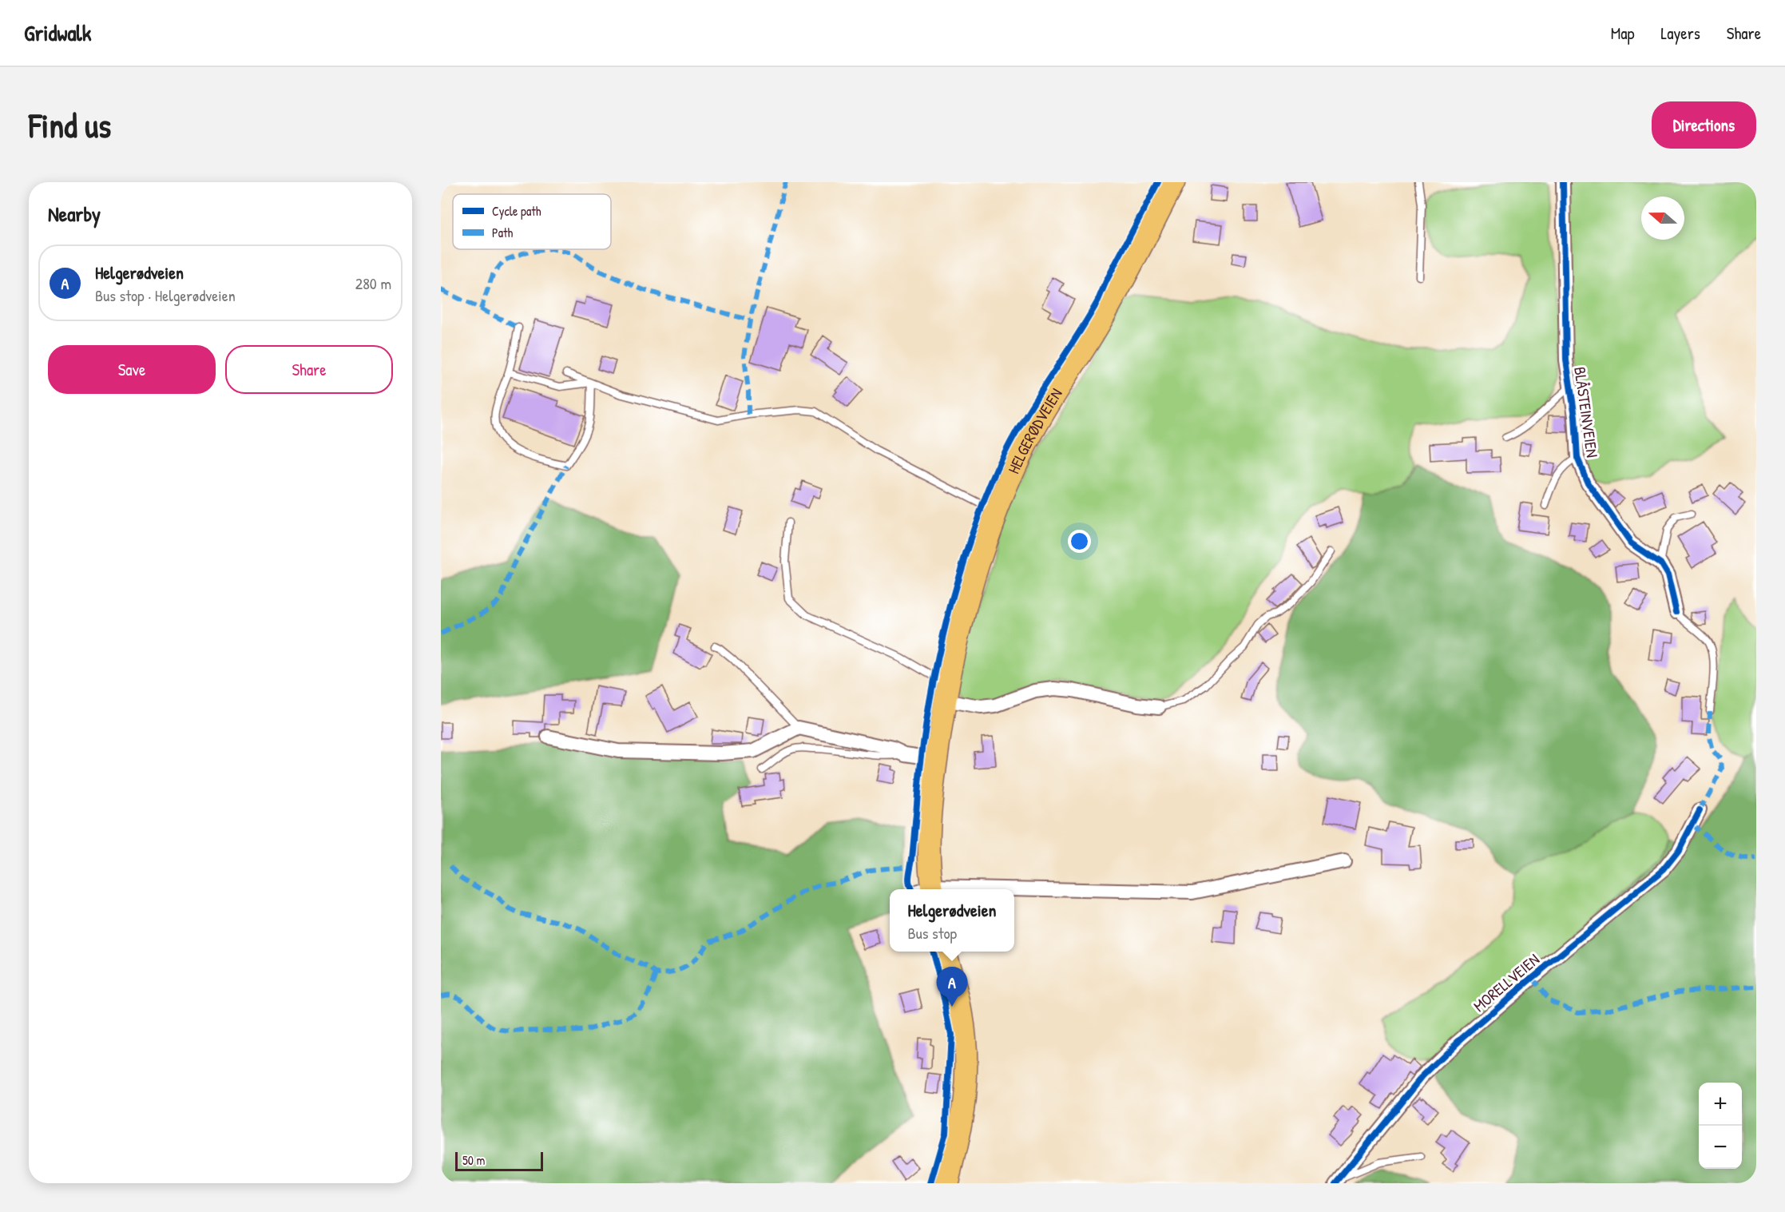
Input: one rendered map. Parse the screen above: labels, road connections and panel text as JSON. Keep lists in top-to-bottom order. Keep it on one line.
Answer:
{"streets":{"main road":["HELGERØDVEIEN"],"street":["BLÅSTEINVEIEN","MORELLVEIEN"]},"legend":["Cycle path","Path"],"scale_bar":"50 m","north":"left","page":{"header":"Gridwalk","nav":["Map","Layers","Share"],"buttons":["Directions",["Save","Share"]],"title":"Find us","heading":"Nearby","list":[{"mark":"A","name":"Helgerødveien","note":"Bus stop · Helgerødveien","value":"280 m"}],"popup":["Helgerødveien","Bus stop"],"pins":"A","map_buttons":["+","−"],"scale":"50 m"}}
